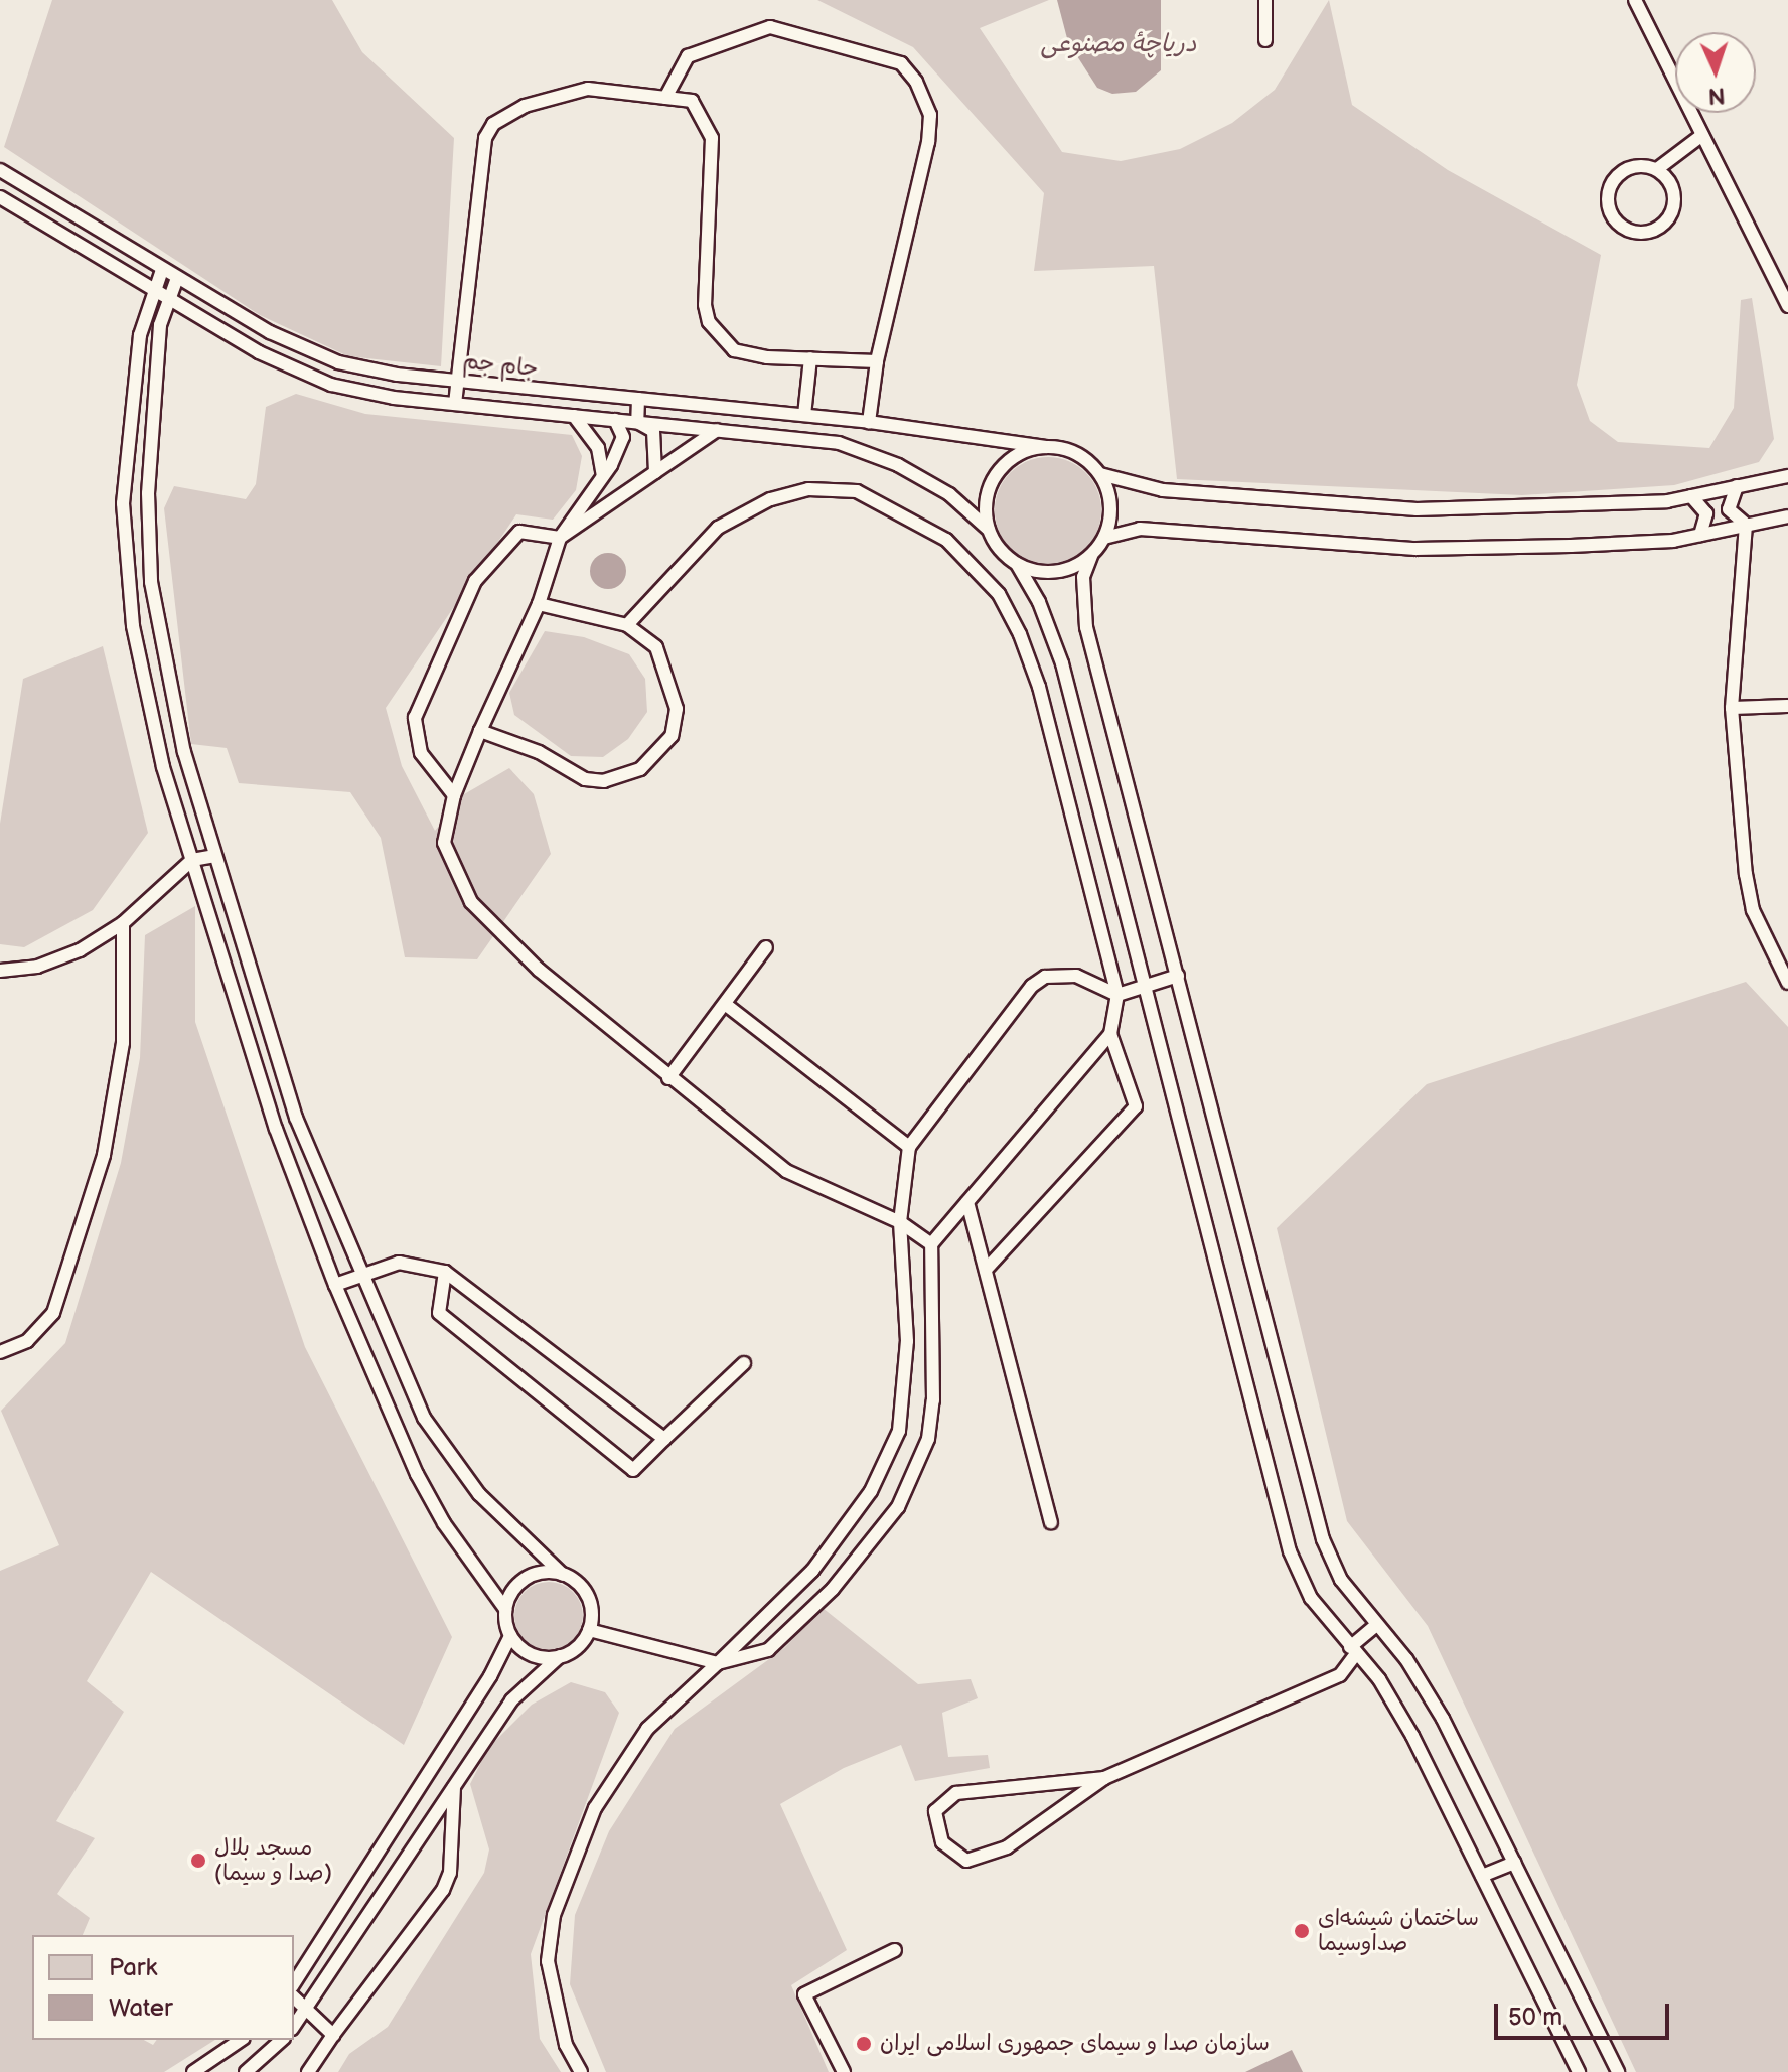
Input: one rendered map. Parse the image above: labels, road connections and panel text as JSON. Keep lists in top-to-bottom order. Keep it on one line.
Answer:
{"streets":{"lane":["جام جم"]},"water":["دریاچهٔ مصنوعی"],"places":["مسجد بلال (صدا و سیما)","ساختمان شیشه‌ای صداوسیما","سازمان صدا و سیمای جمهوری اسلامی ایران"],"legend":["Park","Water"],"scale_bar":"50 m","north":"bottom"}
